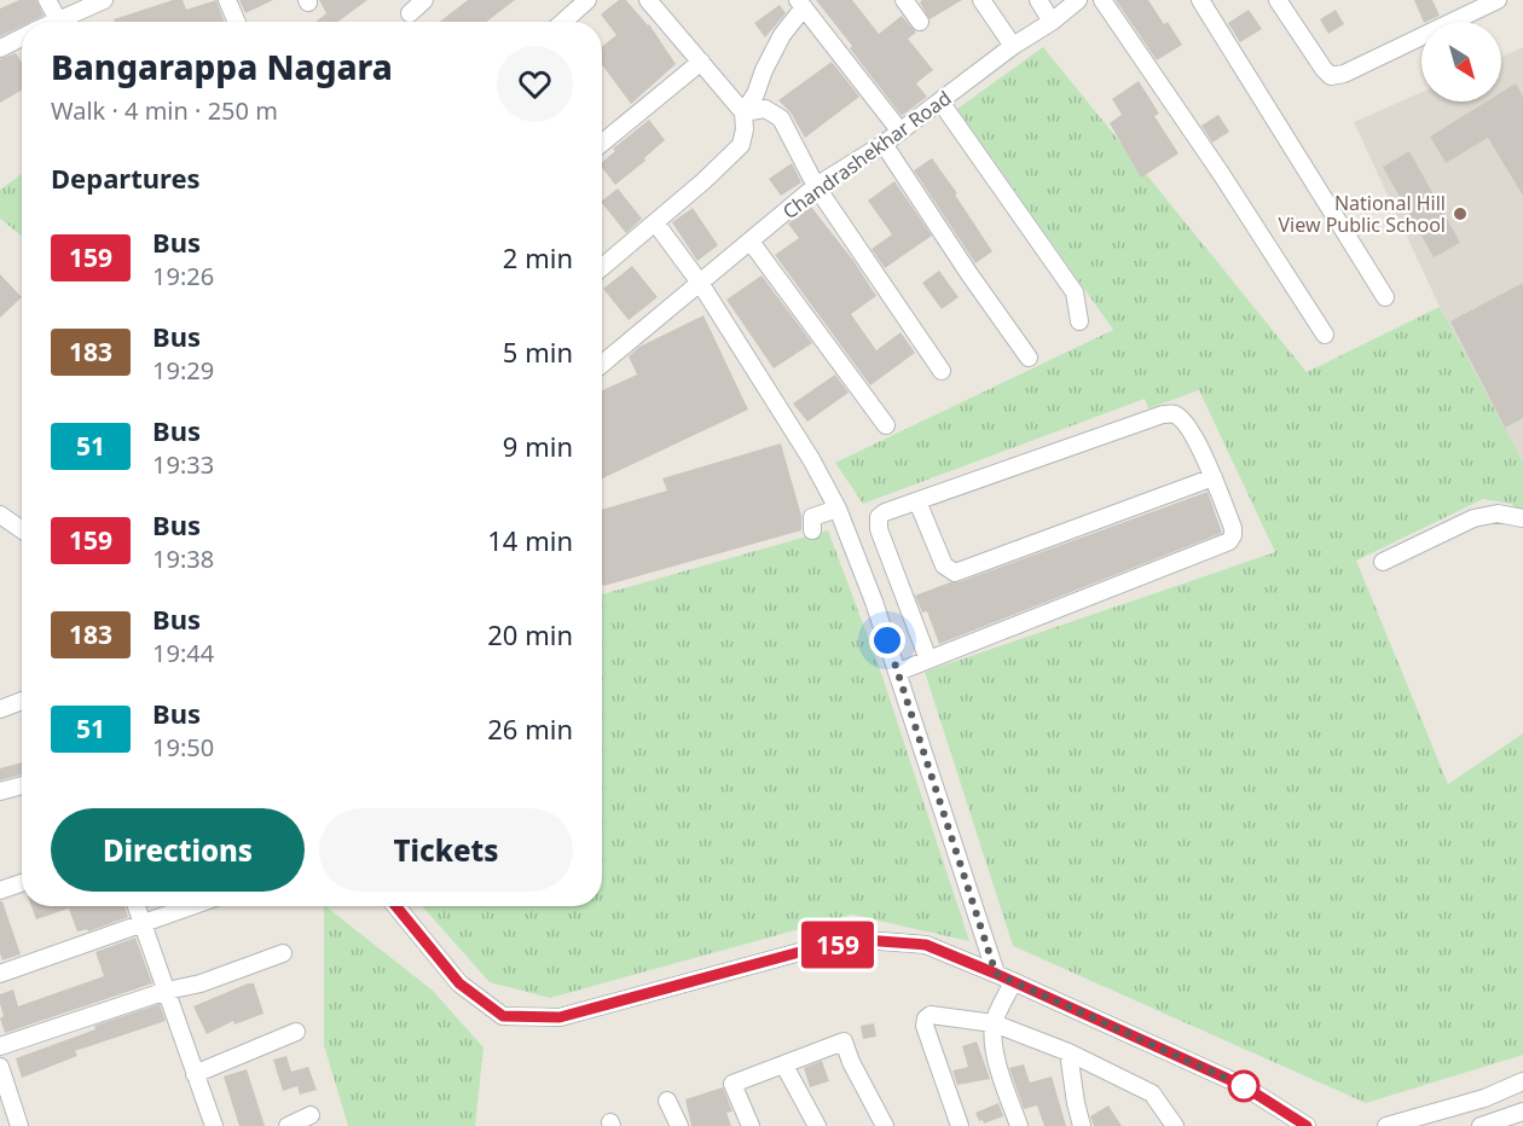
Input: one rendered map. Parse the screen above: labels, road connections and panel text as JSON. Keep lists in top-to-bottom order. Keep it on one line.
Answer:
{"streets":{"street":["Chandrashekhar Road"]},"places":["National Hill View Public School"],"lines":["bus line 159"],"north":"bottom right","page":{"on_map":"159","heading":[["Bangarappa Nagara","Walk · 4 min · 250 m"],"Departures"],"list":[{"mark":"159","name":"Bus","note":"19:26","value":"2 min"},{"mark":"183","name":"Bus","note":"19:29","value":"5 min"},{"mark":"51","name":"Bus","note":"19:33","value":"9 min"},{"mark":"159","name":"Bus","note":"19:38","value":"14 min"},{"mark":"183","name":"Bus","note":"19:44","value":"20 min"},{"mark":"51","name":"Bus","note":"19:50","value":"26 min"}],"buttons":["Directions","Tickets"]}}
